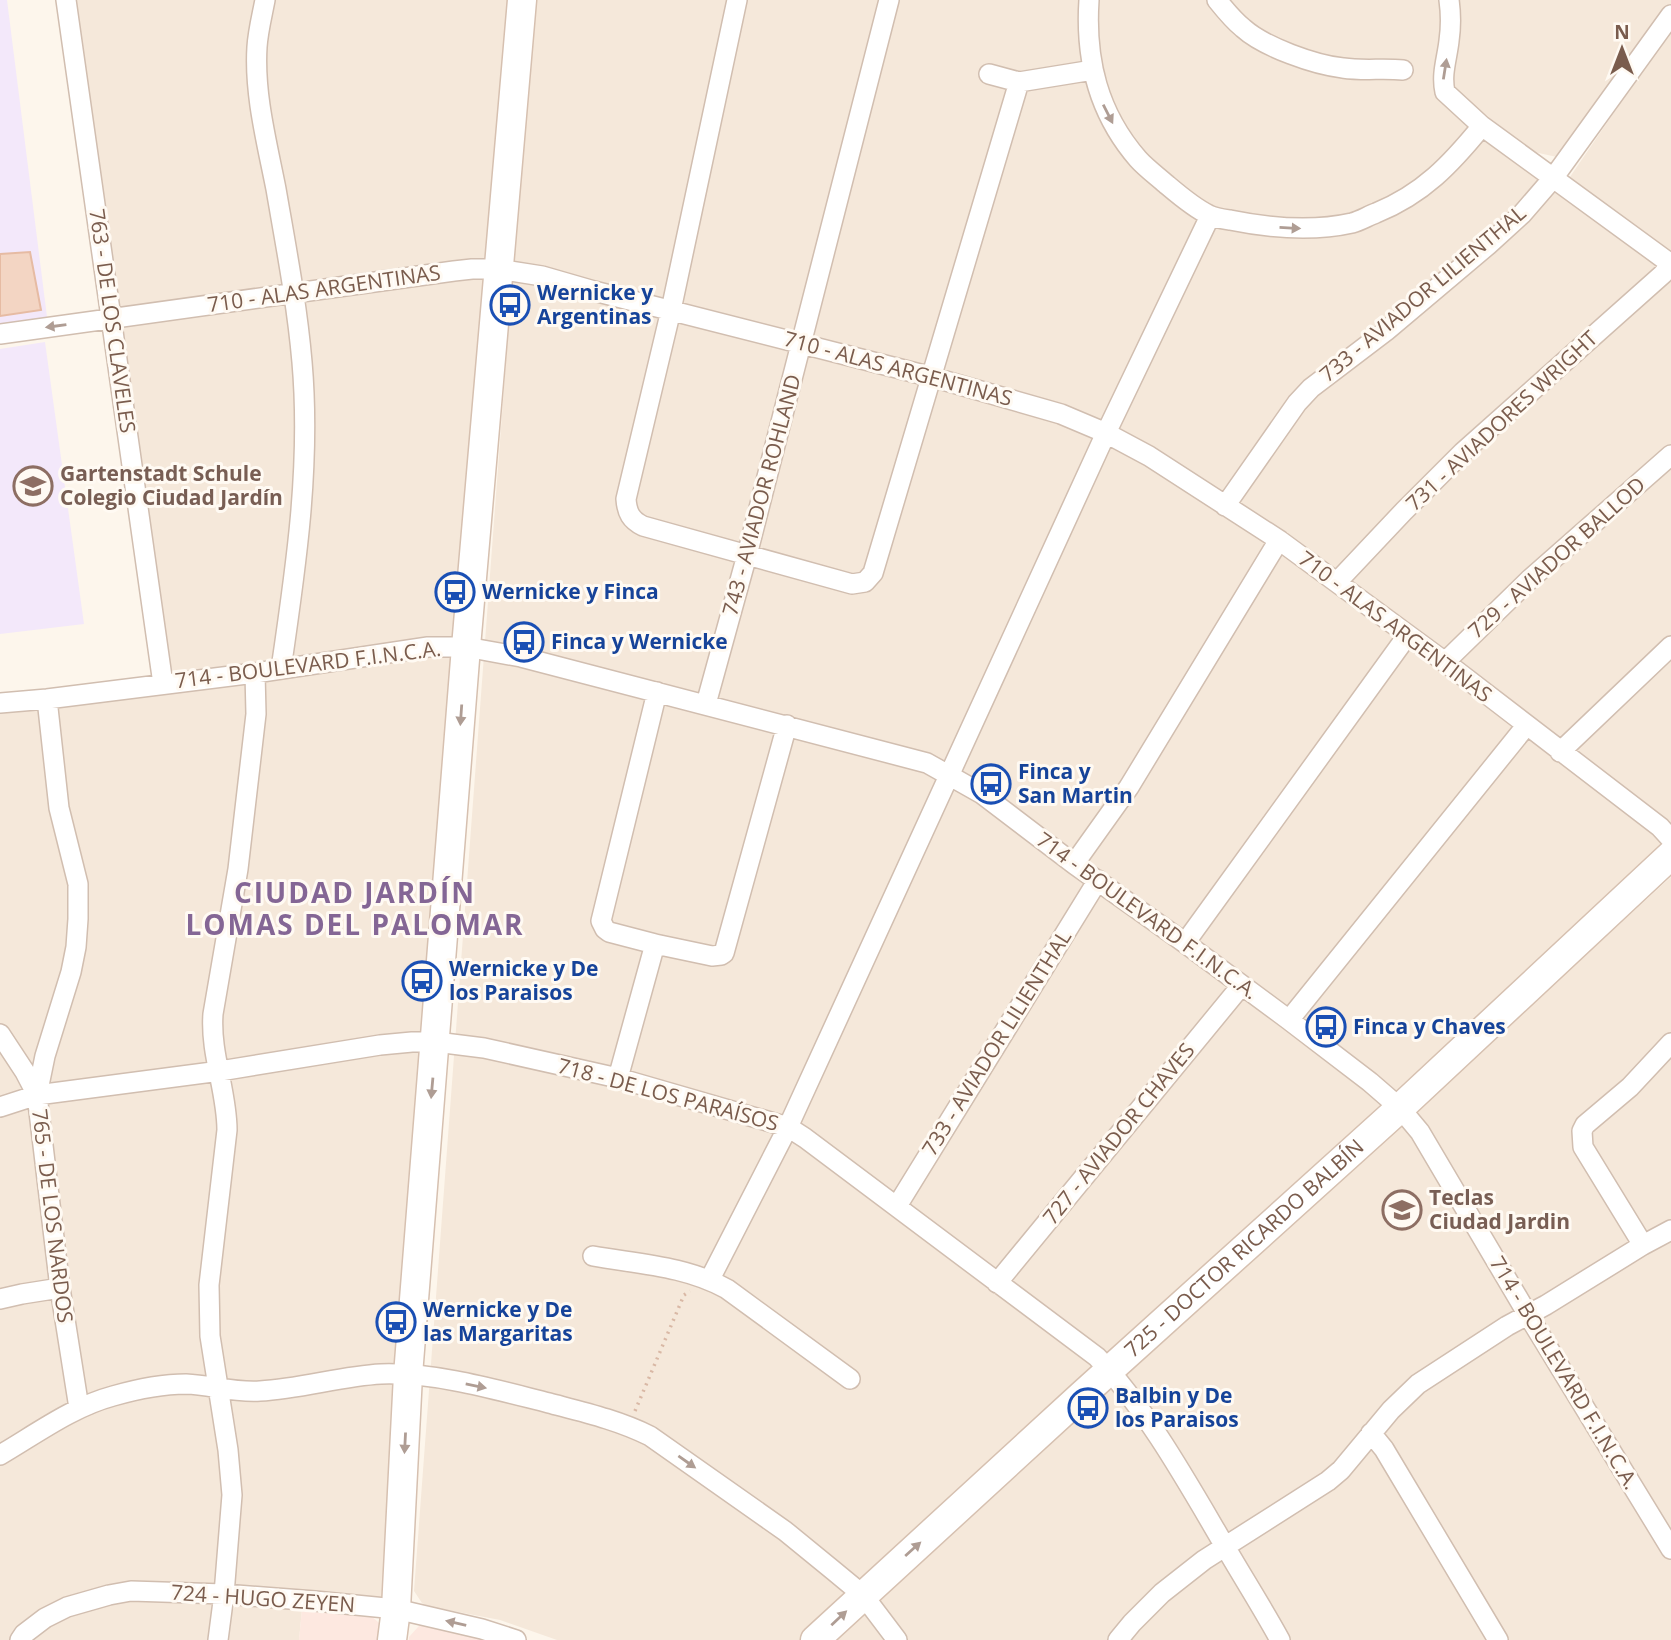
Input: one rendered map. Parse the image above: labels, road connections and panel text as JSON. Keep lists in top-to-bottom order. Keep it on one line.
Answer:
{"streets":{"street":["710 - ALAS ARGENTINAS","733 - AVIADOR LILIENTHAL","763 - DE LOS CLAVELES","731 - AVIADORES WRIGHT","743 - AVIADOR ROHLAND","729 - AVIADOR BALLOD","714 - BOULEVARD F.I.N.C.A.","718 - DE LOS PARAÍSOS","727 - AVIADOR CHAVES","765 - DE LOS NARDOS","725 - DOCTOR RICARDO BALBÍN","724 - HUGO ZEYEN"]},"crossings":[["710 - ALAS ARGENTINAS","733 - AVIADOR LILIENTHAL"],["710 - ALAS ARGENTINAS","763 - DE LOS CLAVELES"],["710 - ALAS ARGENTINAS","731 - AVIADORES WRIGHT"],["710 - ALAS ARGENTINAS","743 - AVIADOR ROHLAND"],["710 - ALAS ARGENTINAS","729 - AVIADOR BALLOD"],["733 - AVIADOR LILIENTHAL","714 - BOULEVARD F.I.N.C.A."],["733 - AVIADOR LILIENTHAL","718 - DE LOS PARAÍSOS"],["763 - DE LOS CLAVELES","714 - BOULEVARD F.I.N.C.A."],["743 - AVIADOR ROHLAND","714 - BOULEVARD F.I.N.C.A."],["714 - BOULEVARD F.I.N.C.A.","727 - AVIADOR CHAVES"],["714 - BOULEVARD F.I.N.C.A.","725 - DOCTOR RICARDO BALBÍN"],["718 - DE LOS PARAÍSOS","727 - AVIADOR CHAVES"],["718 - DE LOS PARAÍSOS","765 - DE LOS NARDOS"],["718 - DE LOS PARAÍSOS","725 - DOCTOR RICARDO BALBÍN"]],"districts":["CIUDAD JARDÍN LOMAS DEL PALOMAR"],"places":{"bus stop":["Wernicke y Argentinas","Wernicke y Finca","Finca y Wernicke","Finca y San Martin","Wernicke y De los Paraisos","Finca y Chaves","Wernicke y De las Margaritas","Balbin y De los Paraisos"],"school or university":["Gartenstadt Schule Colegio Ciudad Jardín","Teclas Ciudad Jardin"]},"north":"top"}
